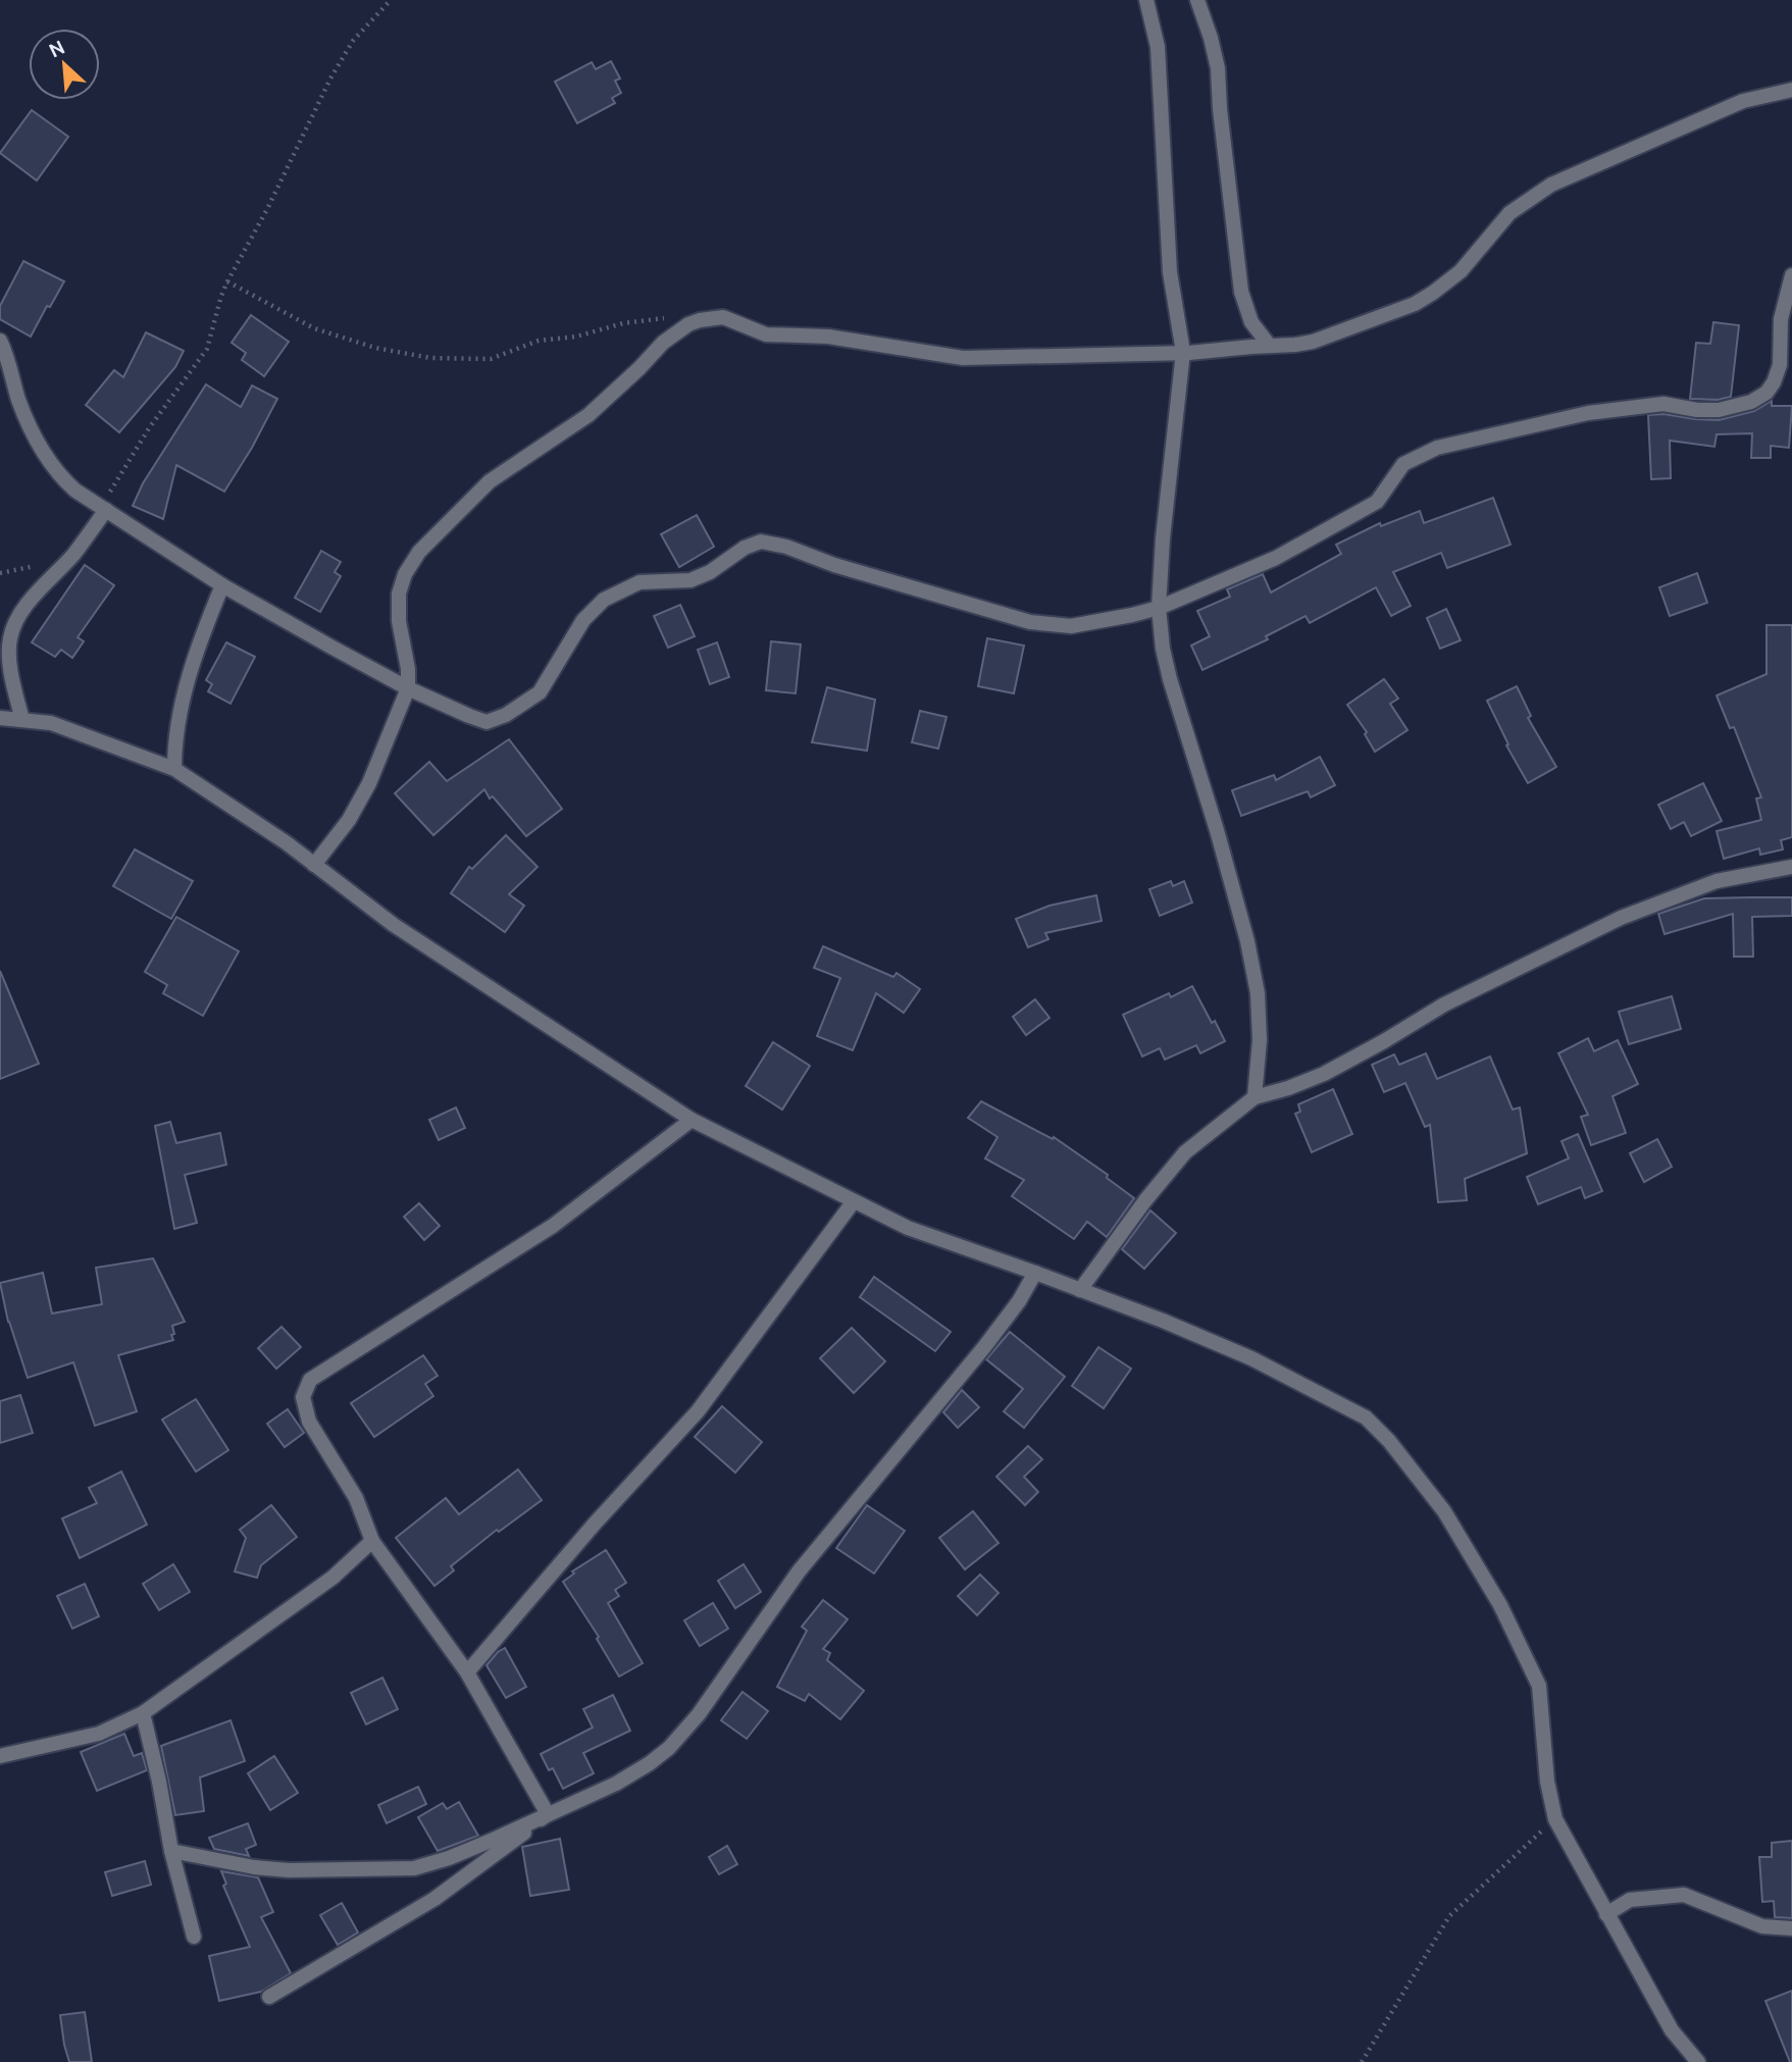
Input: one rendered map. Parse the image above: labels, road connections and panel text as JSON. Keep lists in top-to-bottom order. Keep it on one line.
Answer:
{"north":"top left"}
